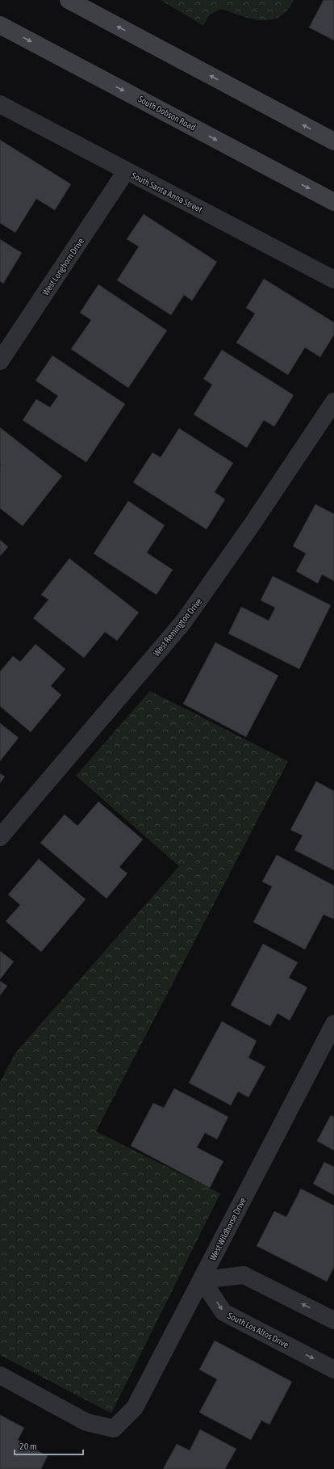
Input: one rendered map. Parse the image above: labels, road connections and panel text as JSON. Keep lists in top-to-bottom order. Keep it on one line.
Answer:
{"streets":{"main road":["South Dobson Road"],"street":["South Santa Anna Street","West Longhorn Drive","West Remington Drive","West Wildhorse Drive","South Los Altos Drive"]},"crossings":[["South Santa Anna Street","West Longhorn Drive"],["West Wildhorse Drive","South Los Altos Drive"]],"scale_bar":"20 m"}
